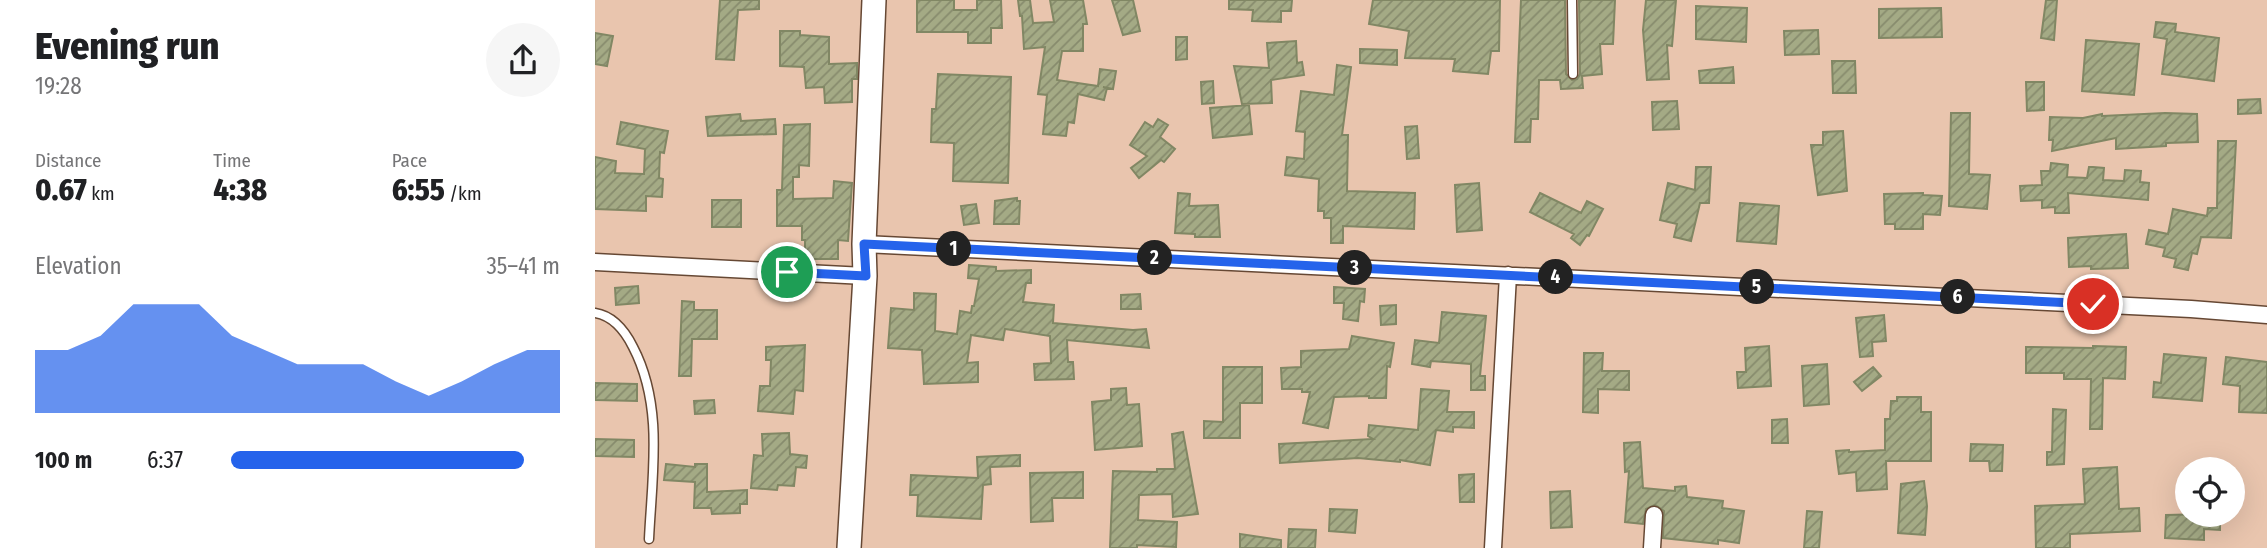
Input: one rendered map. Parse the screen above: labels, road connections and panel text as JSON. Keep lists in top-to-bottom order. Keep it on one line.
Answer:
{"page":{"heading":["Evening run","19:28"],"stats":[["Distance","0.67 km"],["Time","4:38"],["Pace","6:55 /km"]],"pins":["1","2","3","4","5","6"],"chart":["Elevation","35–41 m"],"list":[{"name":"100 m","note":"6:37"}]}}
